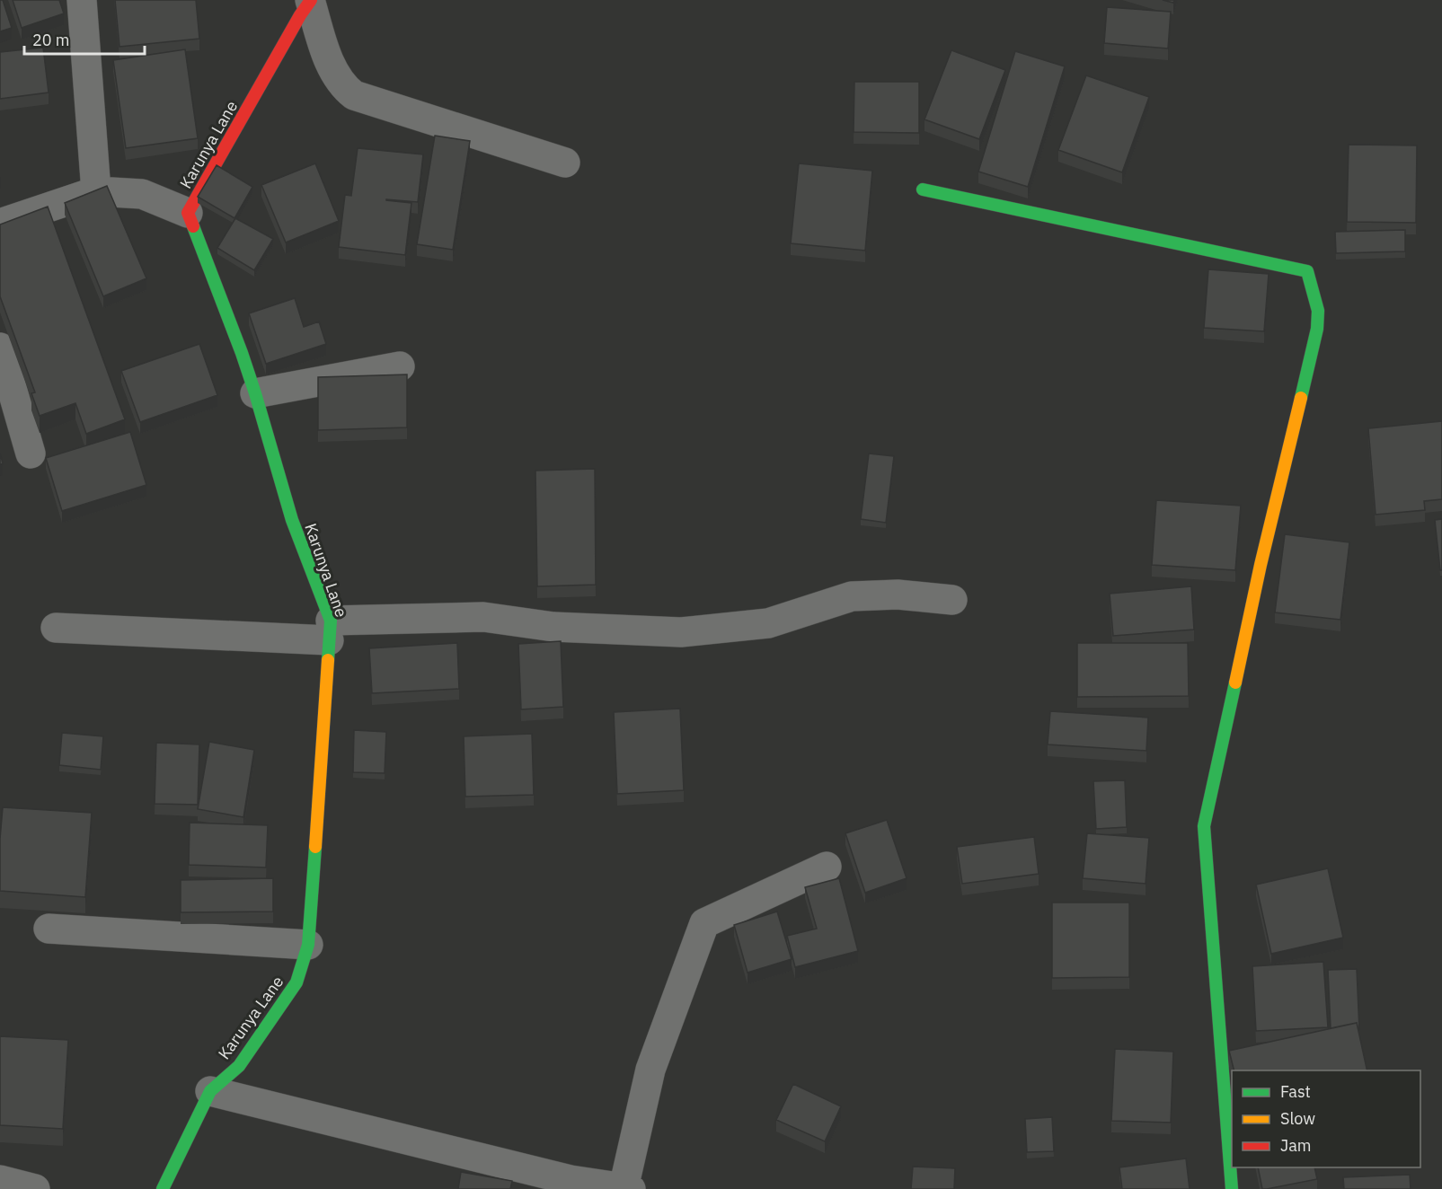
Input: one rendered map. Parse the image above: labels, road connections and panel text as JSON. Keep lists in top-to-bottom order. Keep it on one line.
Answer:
{"streets":{"street":["Karunya Lane"]},"legend":["Fast","Slow","Jam"],"scale_bar":"20 m"}
